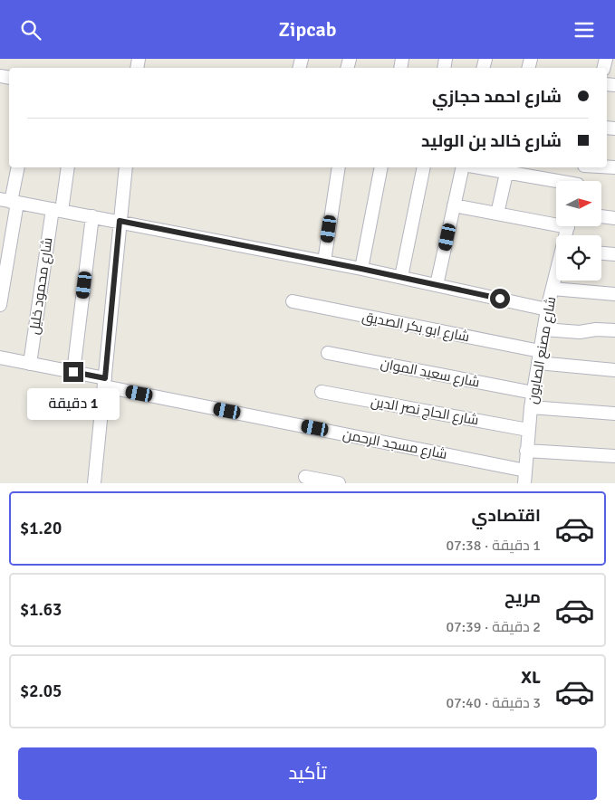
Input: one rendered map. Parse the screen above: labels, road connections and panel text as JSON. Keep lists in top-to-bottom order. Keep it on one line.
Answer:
{"streets":{"street":["شارع محمود خليل","شارع ابو بكر الصديق","شارع مصنع الصابون","شارع سعيد الموان","شارع الحاج نصر الدين","شارع مسجد الرحمن"]},"crossings":[["شارع محمود خليل","شارع مسجد الرحمن"],["شارع ابو بكر الصديق","شارع مصنع الصابون"],["شارع مصنع الصابون","شارع سعيد الموان"],["شارع مصنع الصابون","شارع الحاج نصر الدين"],["شارع مصنع الصابون","شارع مسجد الرحمن"]],"north":"right","page":{"header":"Zipcab","banner":["شارع احمد حجازي","شارع خالد بن الوليد"],"bubble":"1 دقيقة","list":[{"name":"اقتصادي","note":"1 دقيقة · 07:38","value":"$1.20"},{"name":"مريح","note":"2 دقيقة · 07:39","value":"$1.63"},{"name":"XL","note":"3 دقيقة · 07:40","value":"$2.05"}],"buttons":"تأكيد"}}
